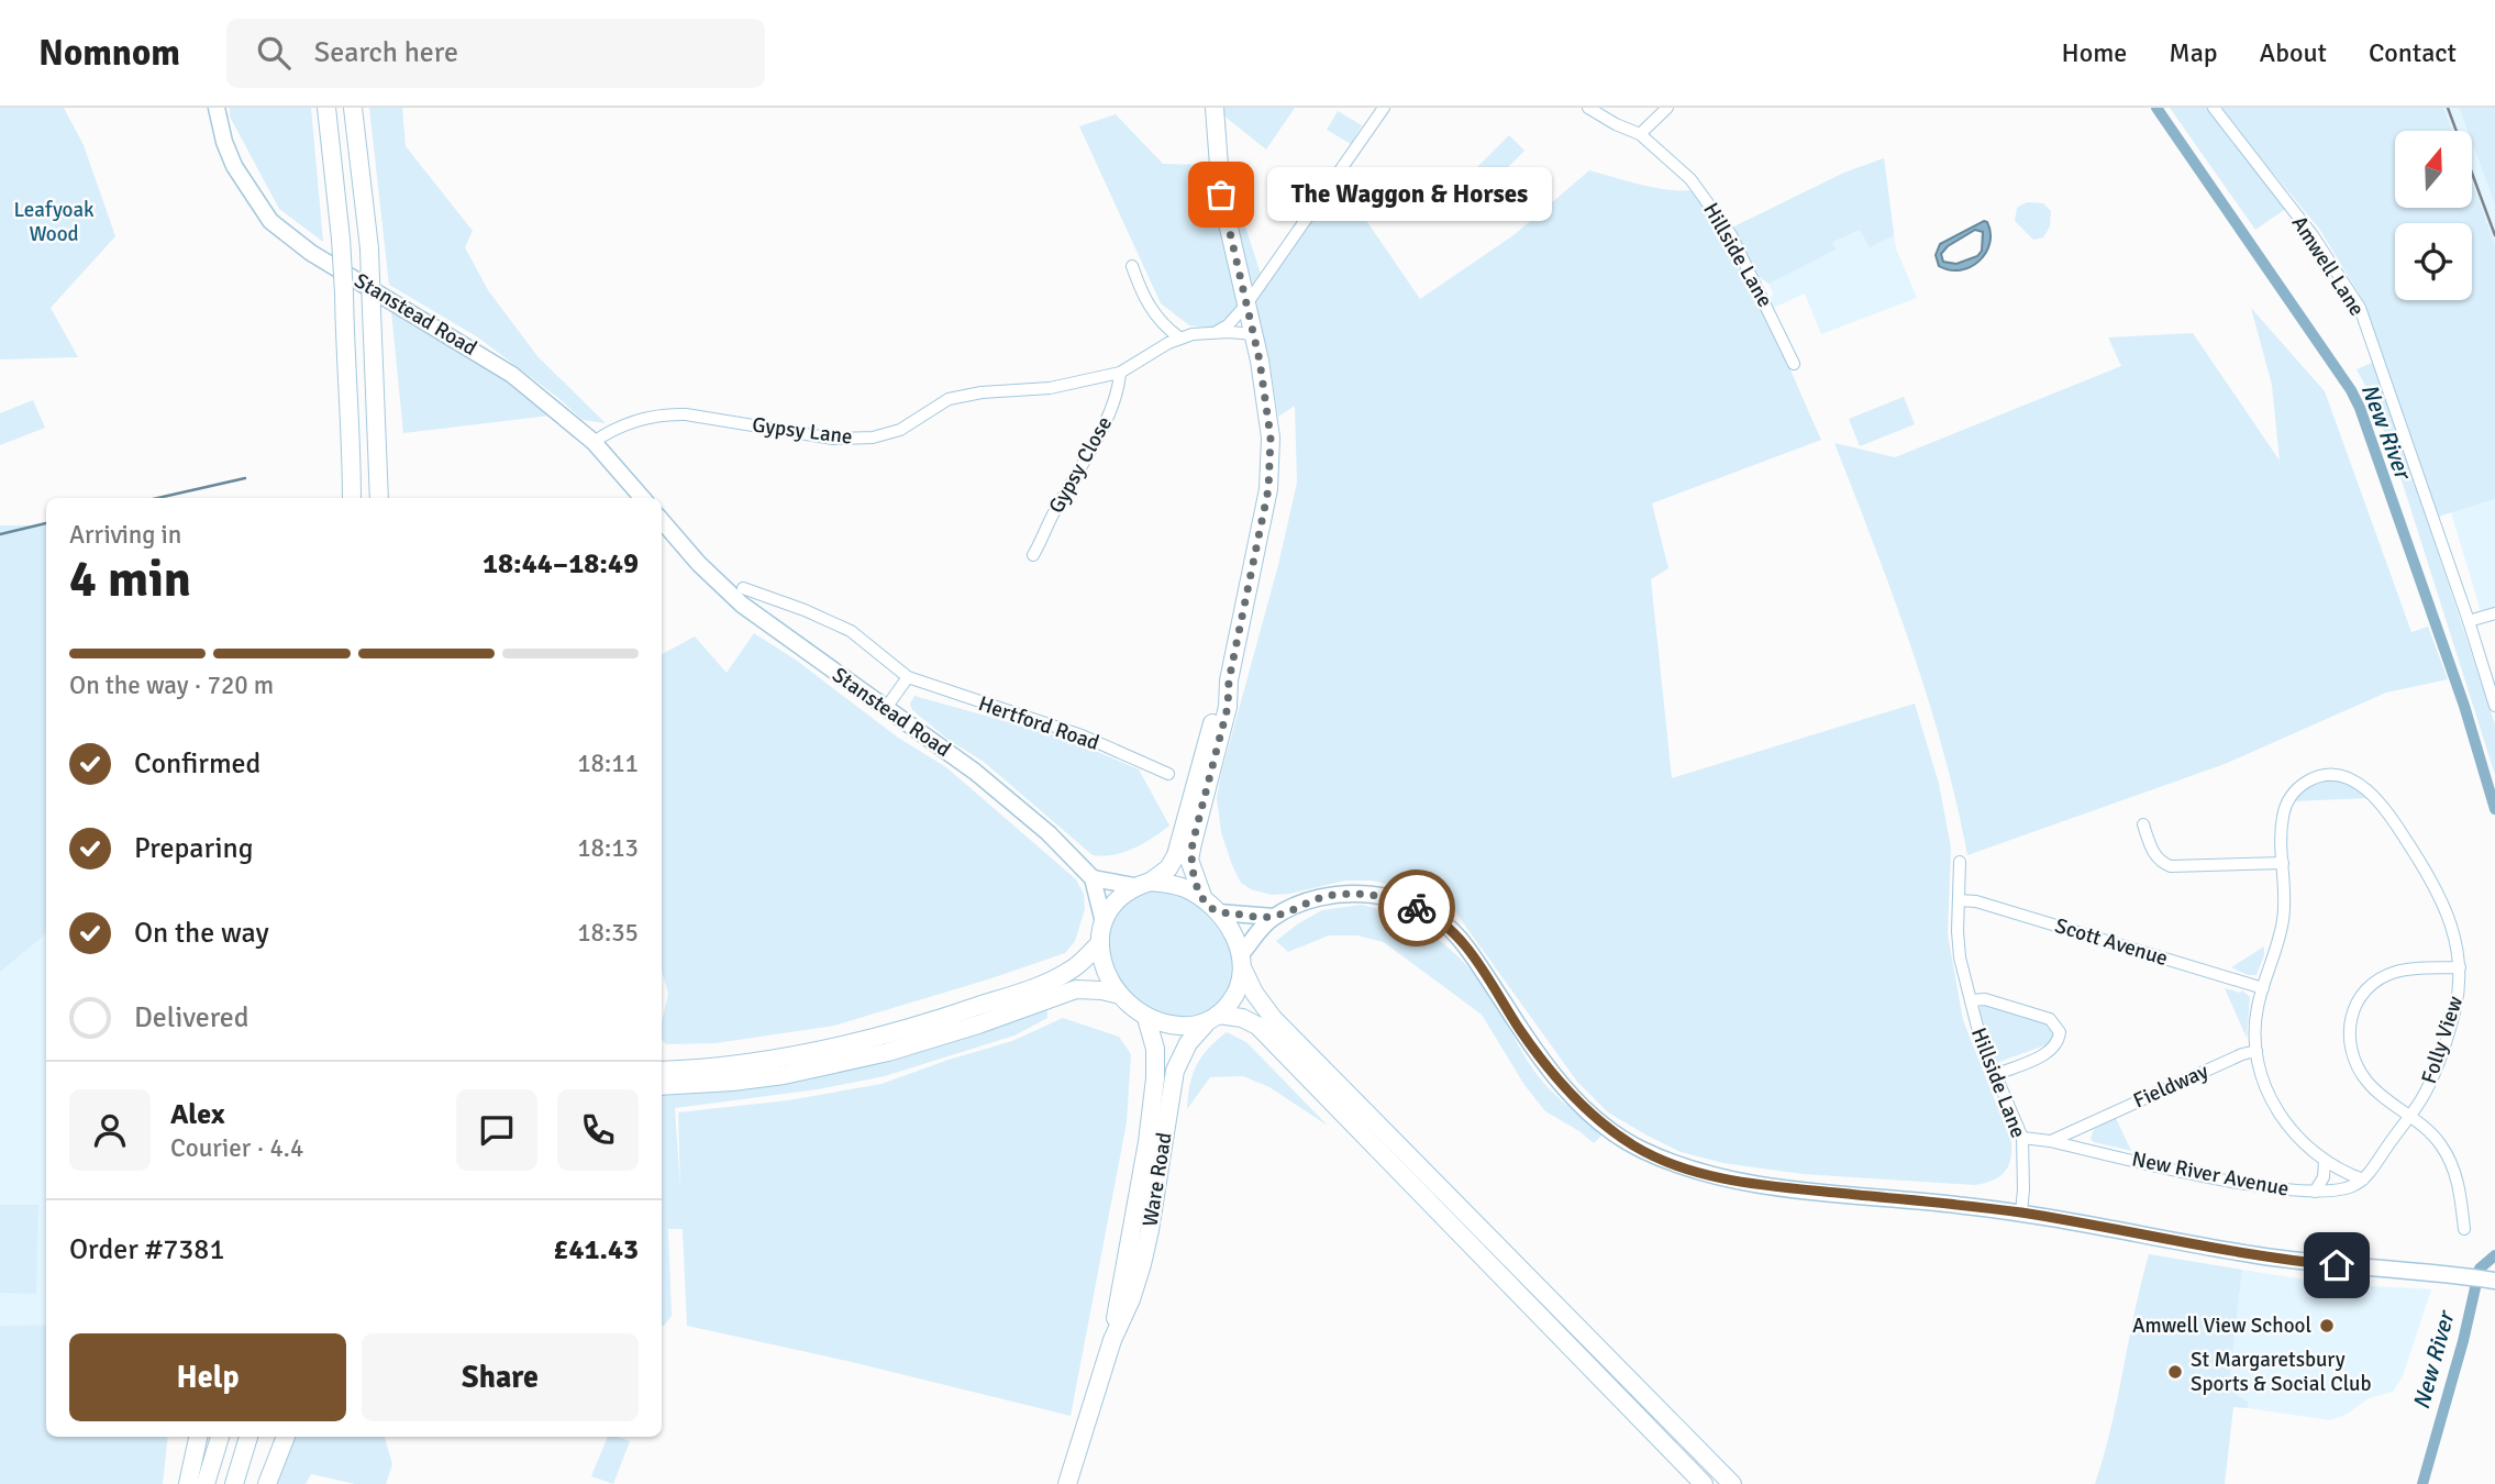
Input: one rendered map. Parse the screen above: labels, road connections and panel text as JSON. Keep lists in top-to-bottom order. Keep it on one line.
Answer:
{"streets":{"main road":["Stanstead Road","Ware Road"],"street":["Hillside Lane","Amwell Lane","Gypsy Lane","Gypsy Close","Hertford Road","Scott Avenue","Folly View","Fieldway","New River Avenue"]},"crossings":[["Hillside Lane","Scott Avenue"],["Hillside Lane","New River Avenue"],["Stanstead Road","Gypsy Lane"],["Gypsy Lane","Gypsy Close"],["Scott Avenue","Folly View"],["Folly View","Fieldway"],["Folly View","New River Avenue"],["Fieldway","New River Avenue"]],"water":["New River"],"parks":["Leafyoak Wood"],"places":["The Waggon & Horses","Amwell View School","St Margaretsbury Sports & Social Club"],"north":"top","page":{"header":"Nomnom","search":"Search here","nav":["Home","Map","About","Contact"],"bubble":"The Waggon & Horses","heading":["4 min","Arriving in","18:44–18:49"],"panel":["Alex","Courier · 4.4","Order #7381","£41.43"],"bar":"On the way · 720 m","list":[["Confirmed","18:11"],["Preparing","18:13"],["On the way","18:35"],"Delivered"],"buttons":["Help","Share"]}}
